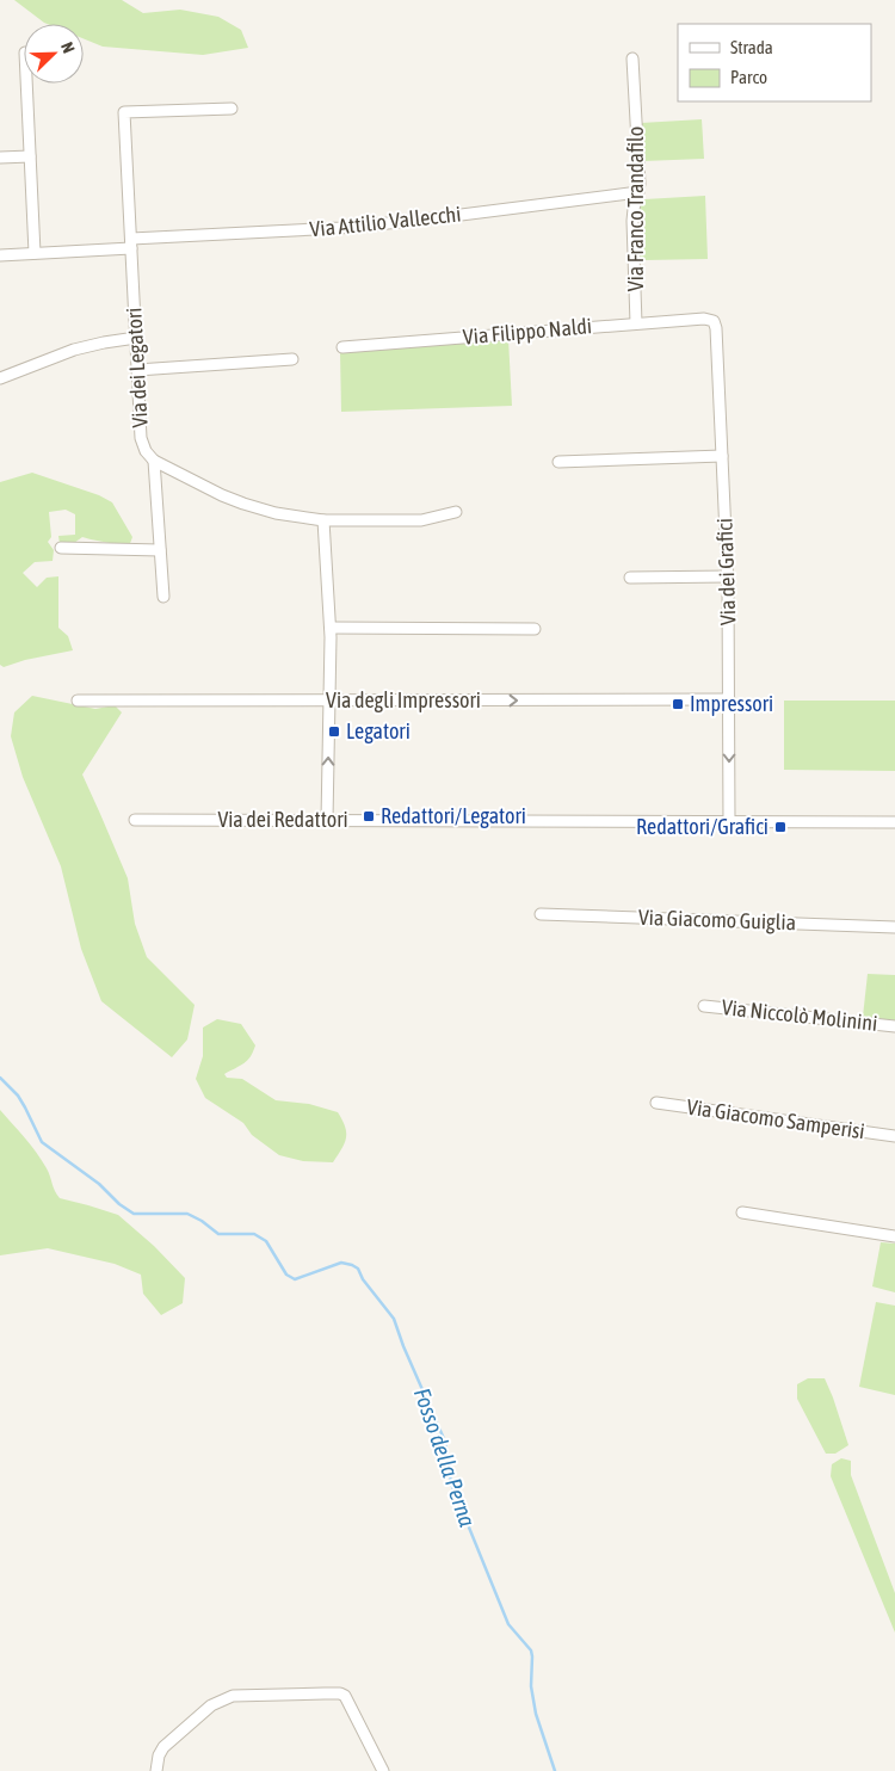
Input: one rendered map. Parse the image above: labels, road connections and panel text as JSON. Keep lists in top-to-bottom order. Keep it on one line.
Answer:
{"streets":{"street":["Via Franco Trandafilo","Via Attilio Vallecchi","Via Filippo Naldi","Via dei Legatori","Via dei Grafici","Via degli Impressori","Via dei Redattori","Via Giacomo Guiglia","Via Niccolò Molinini","Via Giacomo Samperisi"]},"crossings":[["Via Franco Trandafilo","Via Attilio Vallecchi"],["Via Franco Trandafilo","Via Filippo Naldi"],["Via Attilio Vallecchi","Via dei Legatori"],["Via Filippo Naldi","Via dei Grafici"],["Via dei Grafici","Via degli Impressori"],["Via dei Grafici","Via dei Redattori"]],"water":["Fosso della Perna"],"places":{"transit":["Impressori","Legatori","Redattori/Legatori","Redattori/Grafici"]},"legend":["Strada","Parco"],"north":"top right"}
